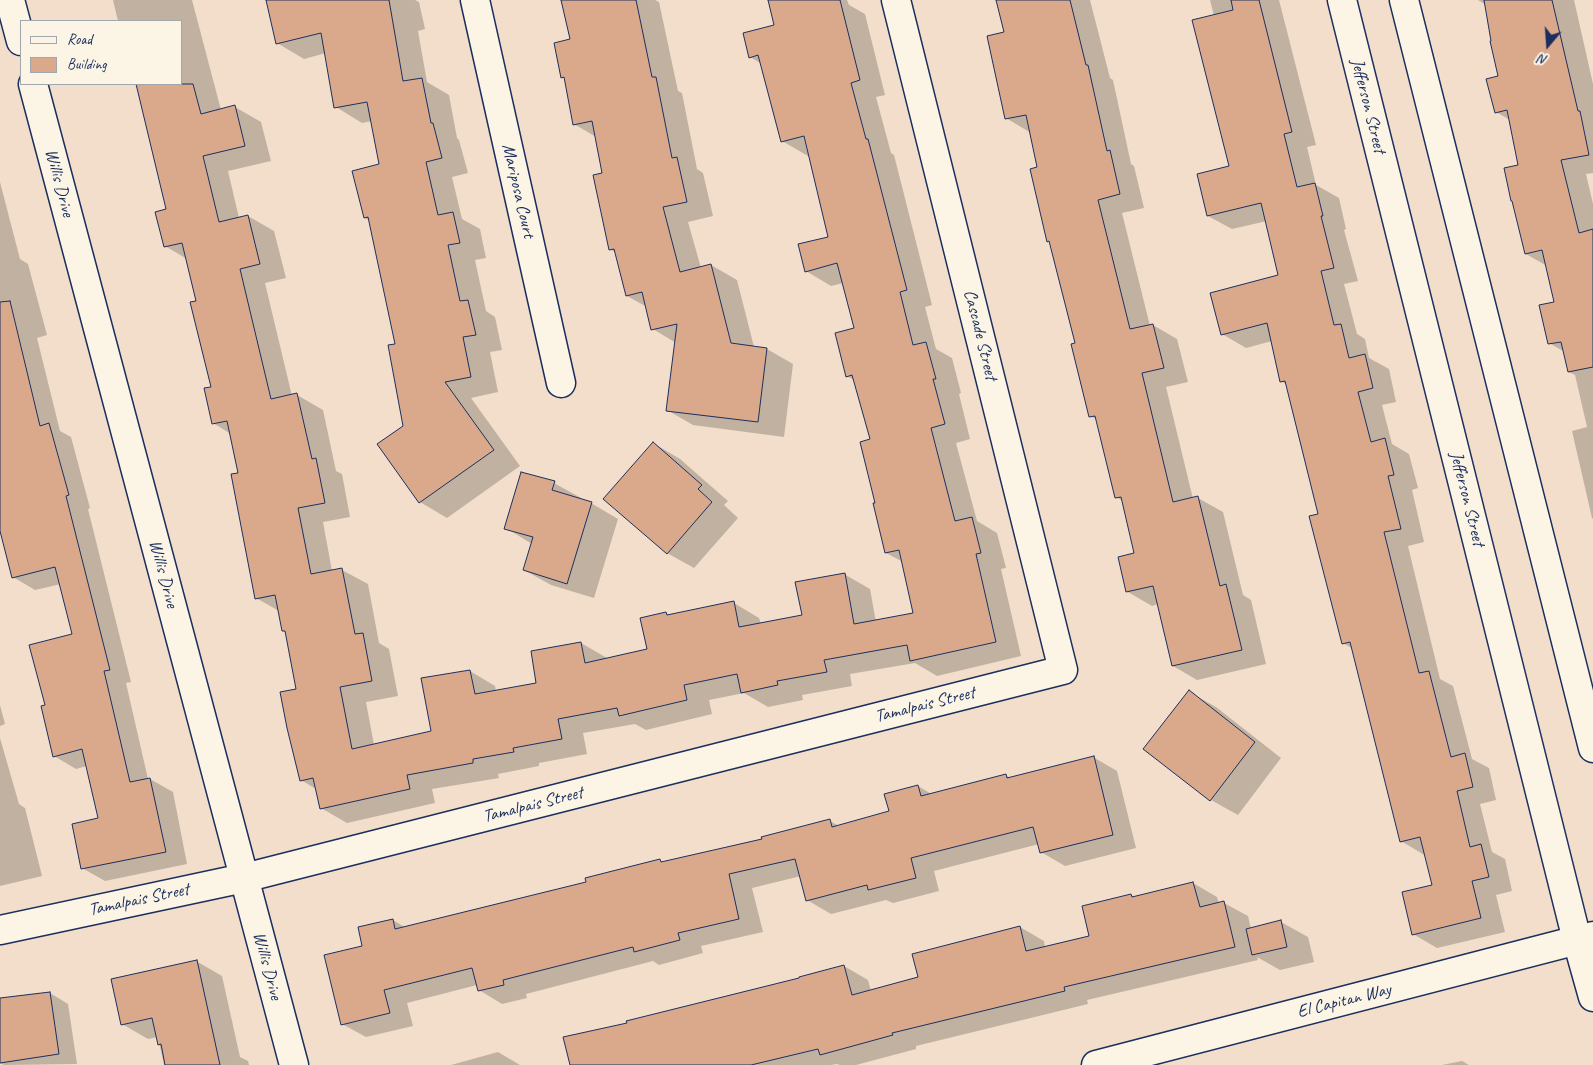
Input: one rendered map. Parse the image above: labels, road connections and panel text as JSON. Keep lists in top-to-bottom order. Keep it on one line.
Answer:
{"streets":{"street":["Jefferson Street","Willis Drive","Mariposa Court","Cascade Street","Tamalpais Street","El Capitan Way"]},"crossings":[["Jefferson Street","El Capitan Way"],["Willis Drive","Tamalpais Street"],["Cascade Street","Tamalpais Street"]],"legend":["Road","Building"],"north":"bottom"}
